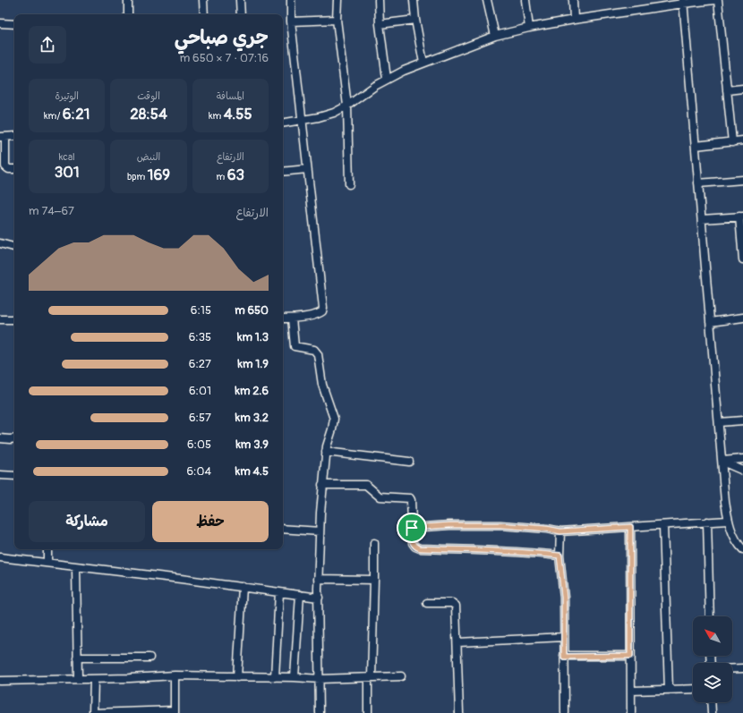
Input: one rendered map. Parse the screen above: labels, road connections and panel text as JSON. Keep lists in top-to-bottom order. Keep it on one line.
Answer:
{"north":"top left","page":{"heading":["جري صباحي","07:16 · 7 × 650 m"],"stats":[["المسافة","4.55 km"],["الوقت","28:54"],["الوتيرة","6:21 /km"],["الارتفاع","63 m"],["النبض","169 bpm"],["kcal","301"]],"chart":["الارتفاع","67–74 m"],"list":[{"name":"650 m","note":"6:15"},{"name":"1.3 km","note":"6:35"},{"name":"1.9 km","note":"6:27"},{"name":"2.6 km","note":"6:01"},{"name":"3.2 km","note":"6:57"},{"name":"3.9 km","note":"6:05"},{"name":"4.5 km","note":"6:04"}],"buttons":["حفظ","مشاركة"]}}
